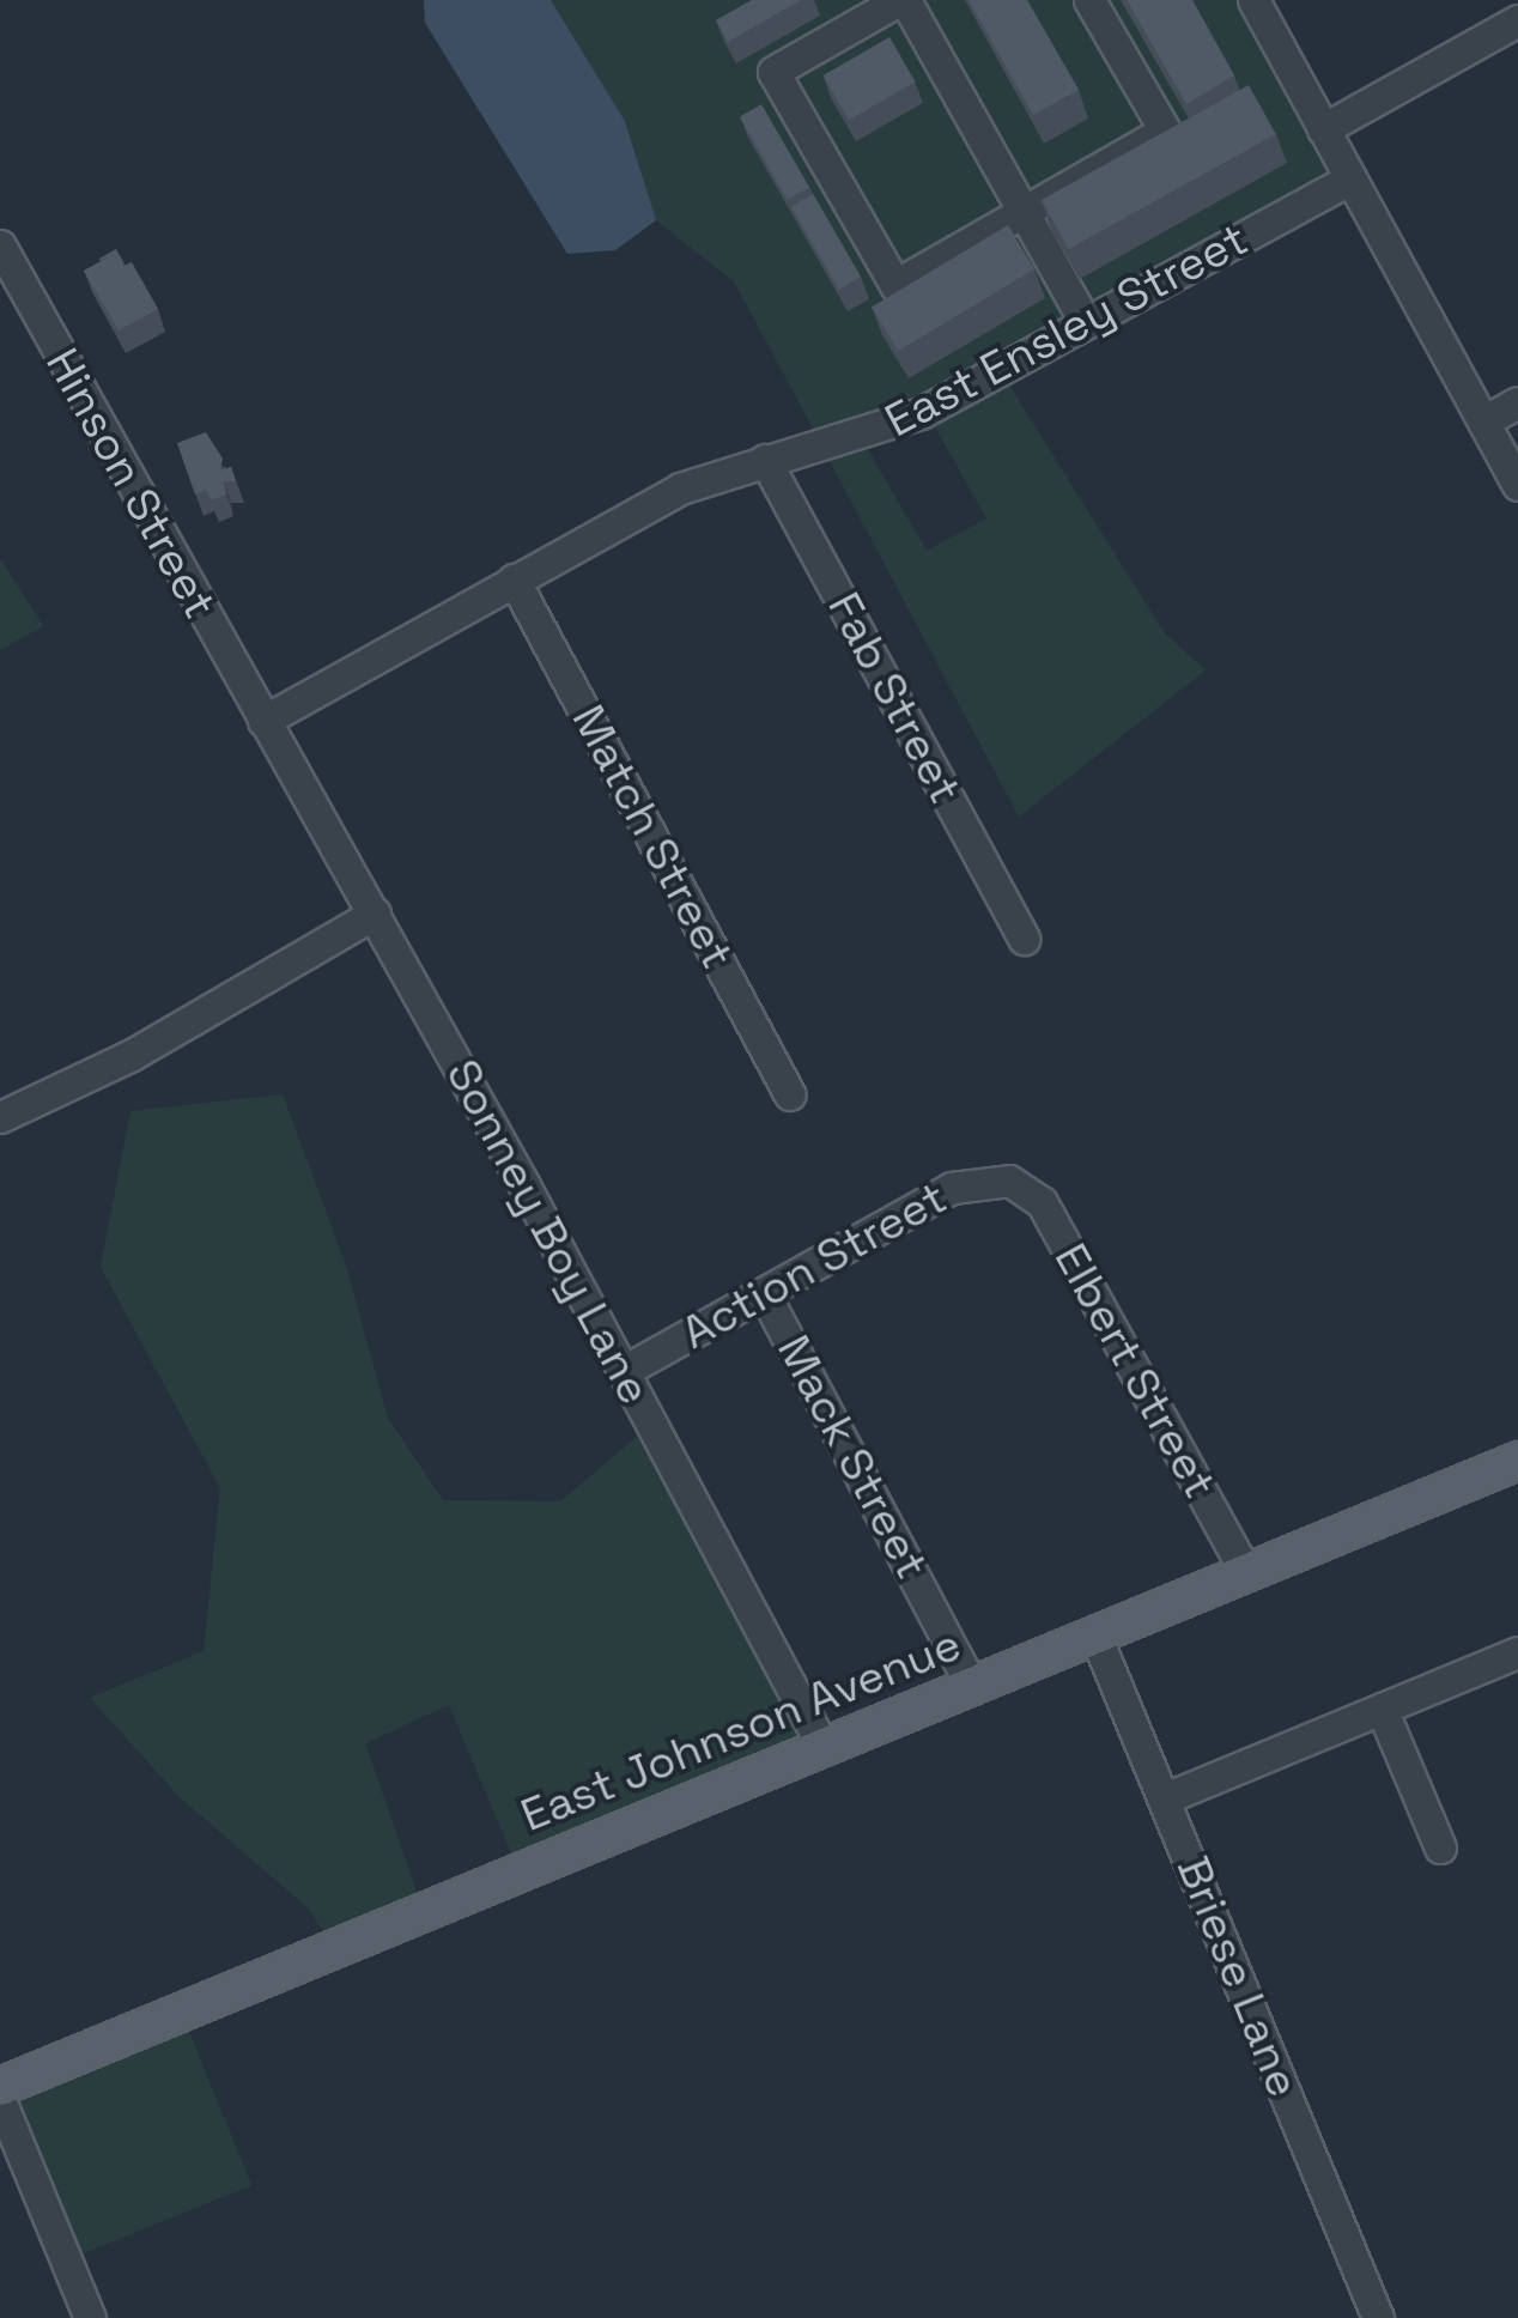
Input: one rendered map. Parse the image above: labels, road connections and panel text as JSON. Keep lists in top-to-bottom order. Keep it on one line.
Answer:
{"streets":{"main road":["East Johnson Avenue"],"street":["East Ensley Street","Hinson Street","Fab Street","Match Street","Sonney Boy Lane","Action Street","Elbert Street","Mack Street","Briese Lane"]},"crossings":[["East Ensley Street","Hinson Street"],["East Ensley Street","Fab Street"],["East Ensley Street","Match Street"],["East Ensley Street","Sonney Boy Lane"],["Hinson Street","Sonney Boy Lane"],["Sonney Boy Lane","Action Street"],["Sonney Boy Lane","East Johnson Avenue"],["Action Street","Elbert Street"],["Action Street","Mack Street"],["Elbert Street","East Johnson Avenue"],["Mack Street","East Johnson Avenue"],["East Johnson Avenue","Briese Lane"]]}
